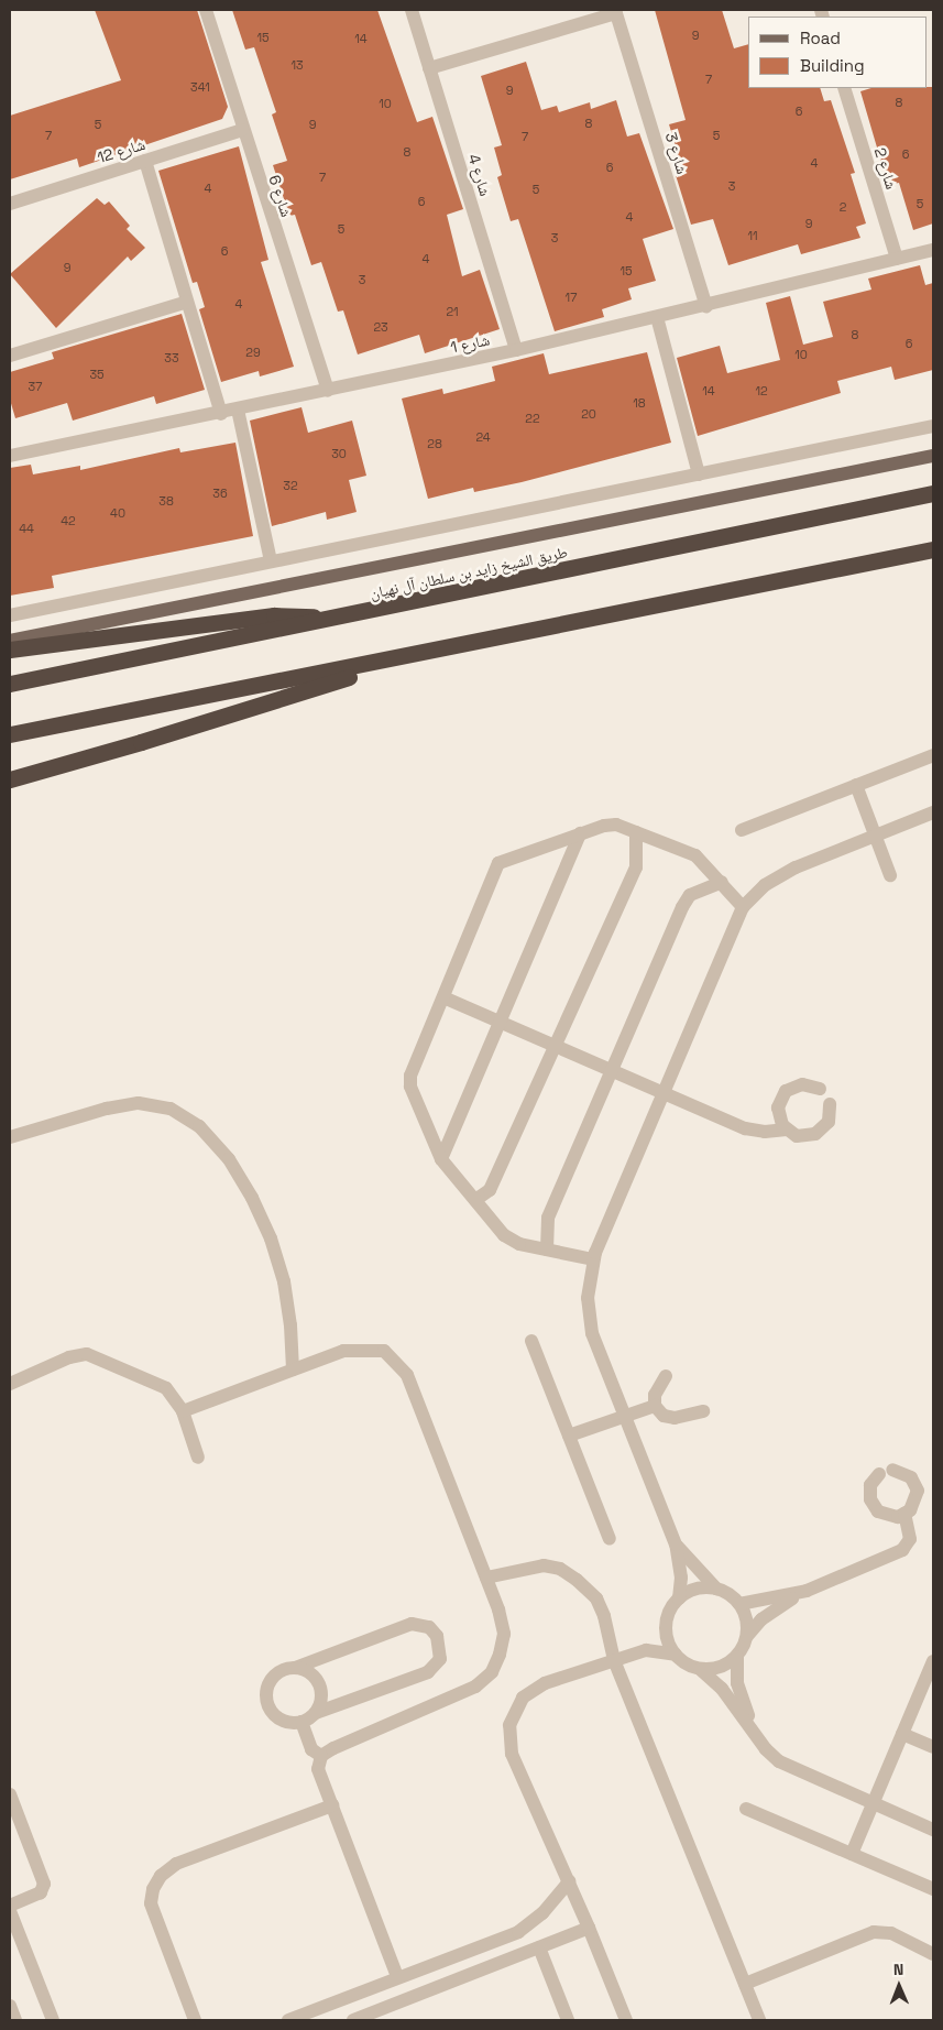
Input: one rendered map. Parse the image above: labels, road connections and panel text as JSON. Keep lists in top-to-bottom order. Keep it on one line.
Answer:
{"streets":{"highway":["طريق الشيخ زايد بن سلطان آل نهيان"],"street":["شارع 12","شارع 3","شارع 2","شارع 4","شارع 6","شارع 1"]},"crossings":[["شارع 12","شارع 6"],["شارع 3","شارع 1"],["شارع 2","شارع 1"],["شارع 4","شارع 1"],["شارع 6","شارع 1"]],"house_numbers":["9","15","14","13","7","341","9","8","10","6","8","5","9","7","5","7","8","6","4","6","7","3","4","5","6","5","2","4","9","5","11","3","6","4","9","15","3","17","4","21","23","8","6","29","10","33","35","37","14","12","18","20","22","24","28","30","32","36","38","40","42","44"],"legend":["Road","Building"],"north":"top"}
